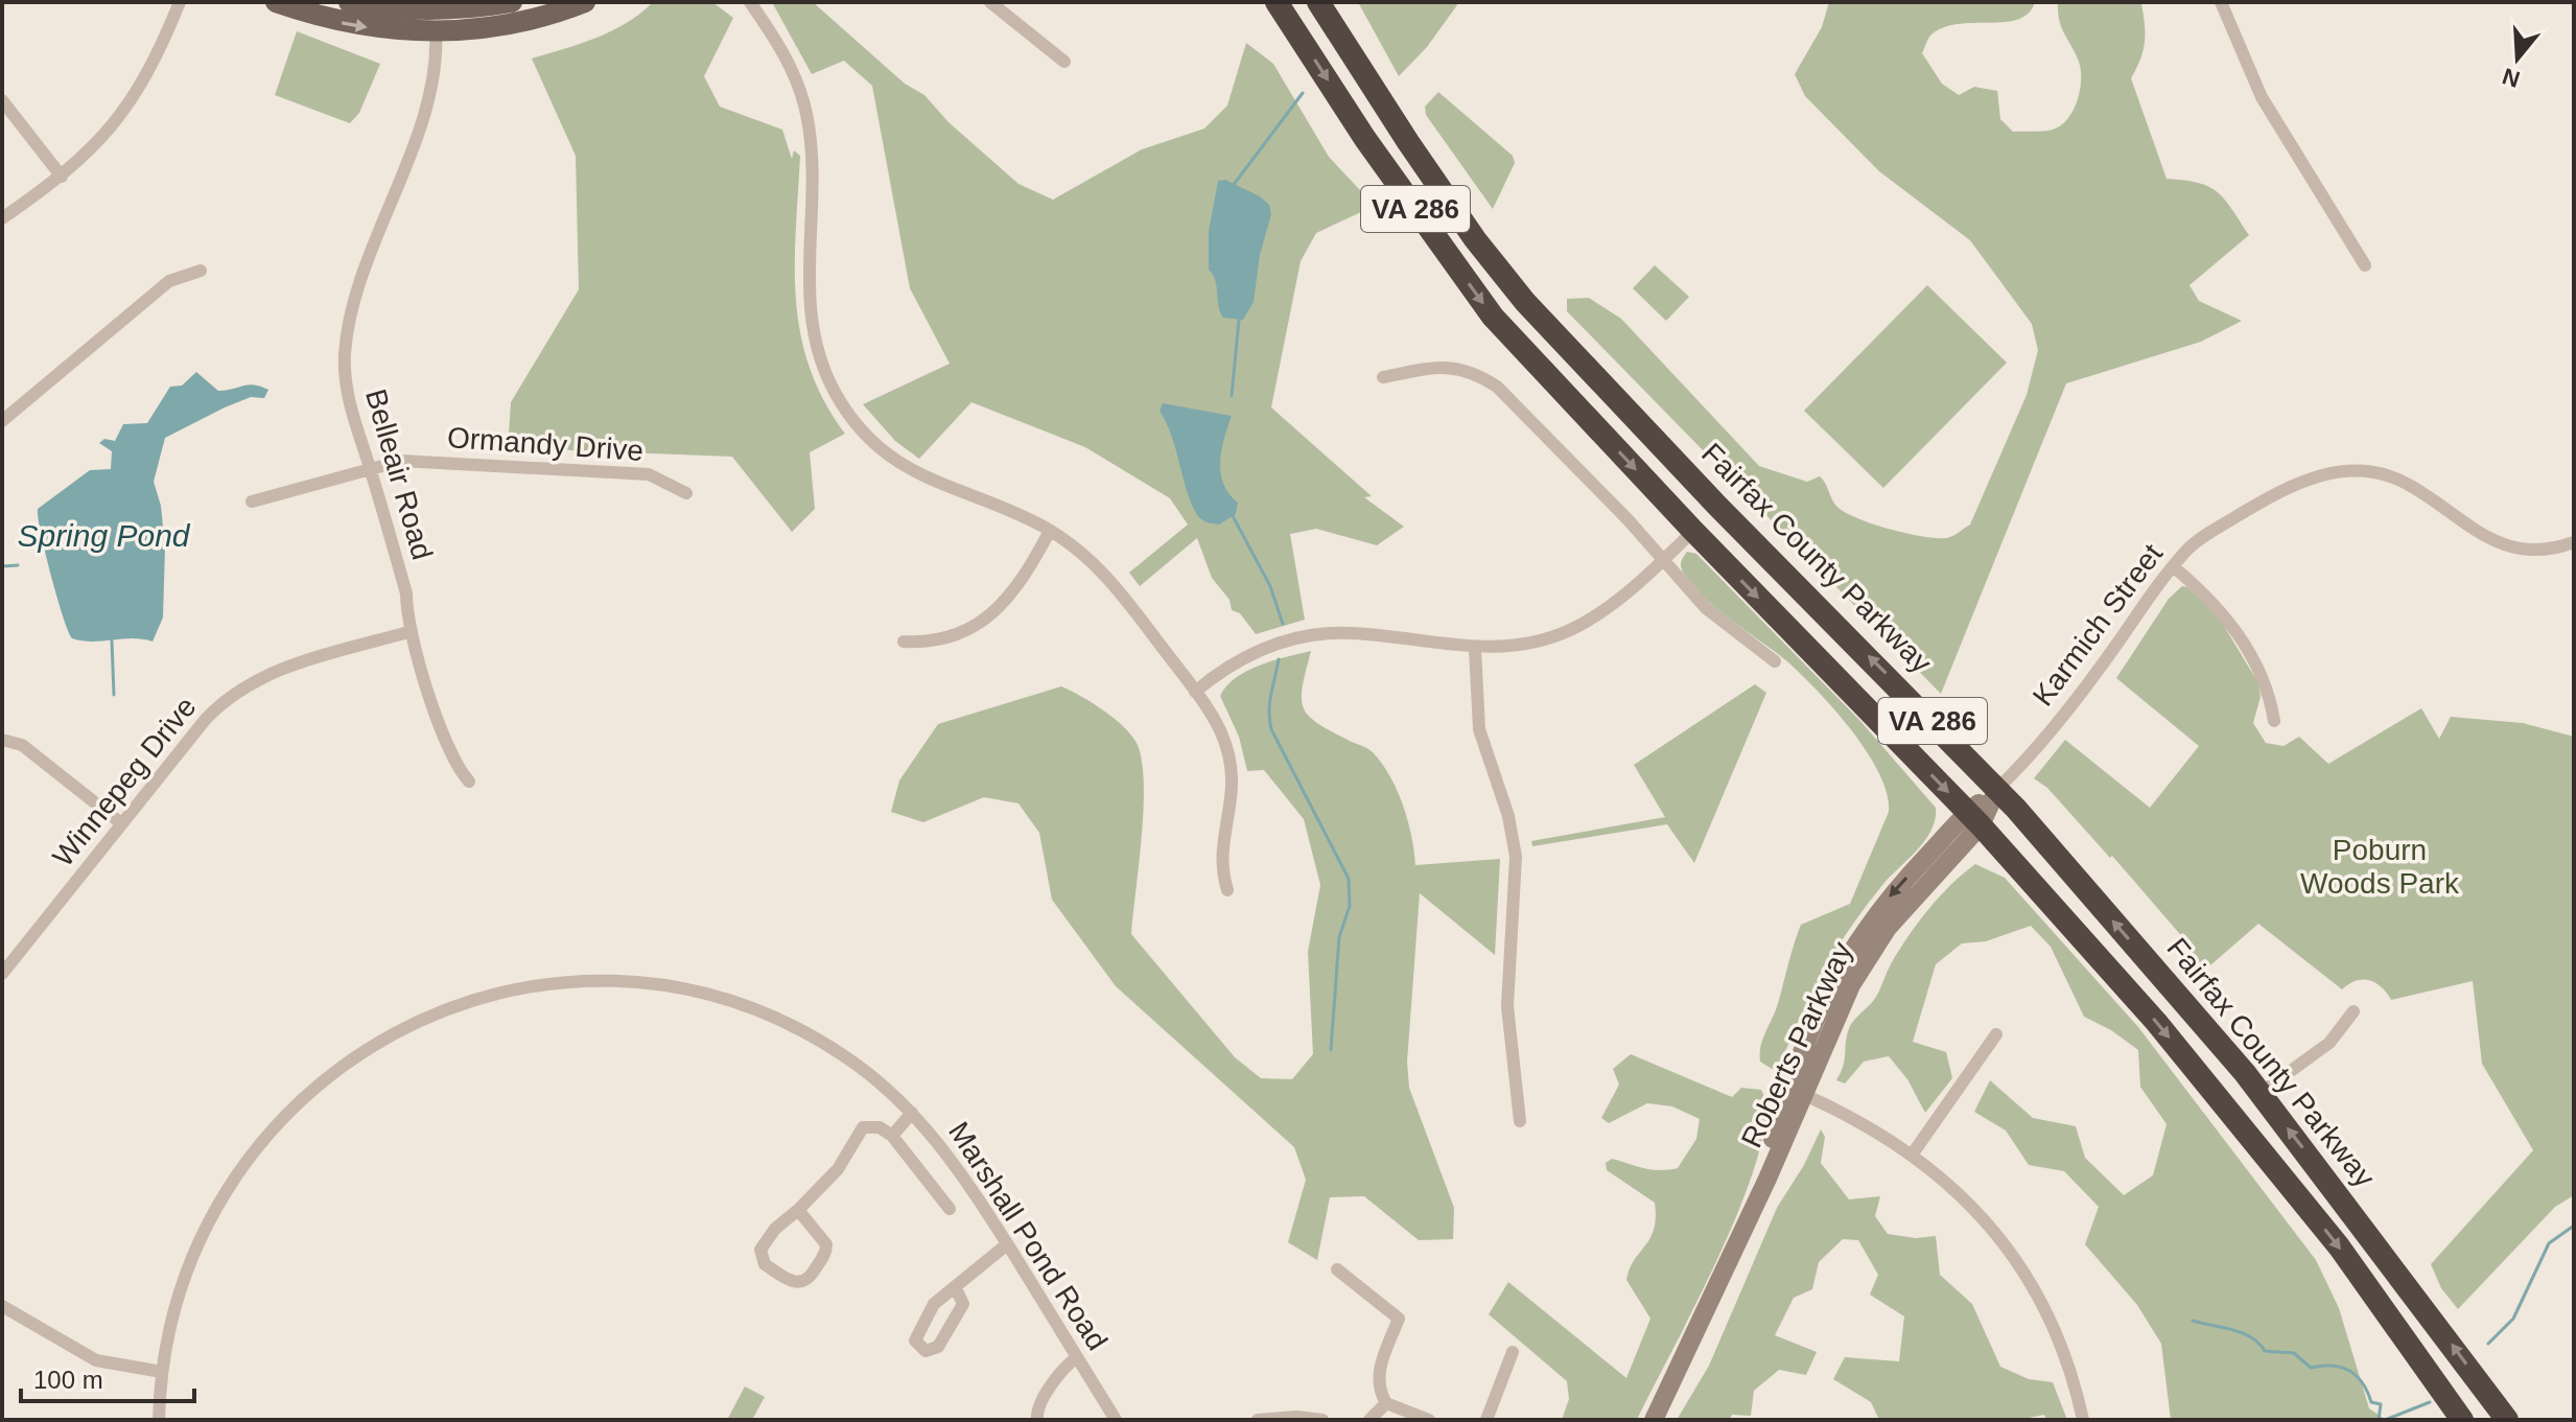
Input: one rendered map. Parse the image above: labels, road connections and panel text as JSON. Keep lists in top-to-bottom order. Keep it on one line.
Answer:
{"streets":{"highway":["VA 286","Fairfax County Parkway"],"main road":["Roberts Parkway"],"street":["Ormandy Drive","Belleair Road","Karmich Street","Winnepeg Drive","Marshall Pond Road"]},"crossings":[["VA 286","Roberts Parkway"],["Ormandy Drive","Belleair Road"],["Belleair Road","Winnepeg Drive"],["Fairfax County Parkway","Karmich Street"],["Fairfax County Parkway","Roberts Parkway"],["Karmich Street","Roberts Parkway"]],"water":["Spring Pond"],"parks":["Poburn Woods Park"],"scale_bar":"100 m","north":"bottom"}
